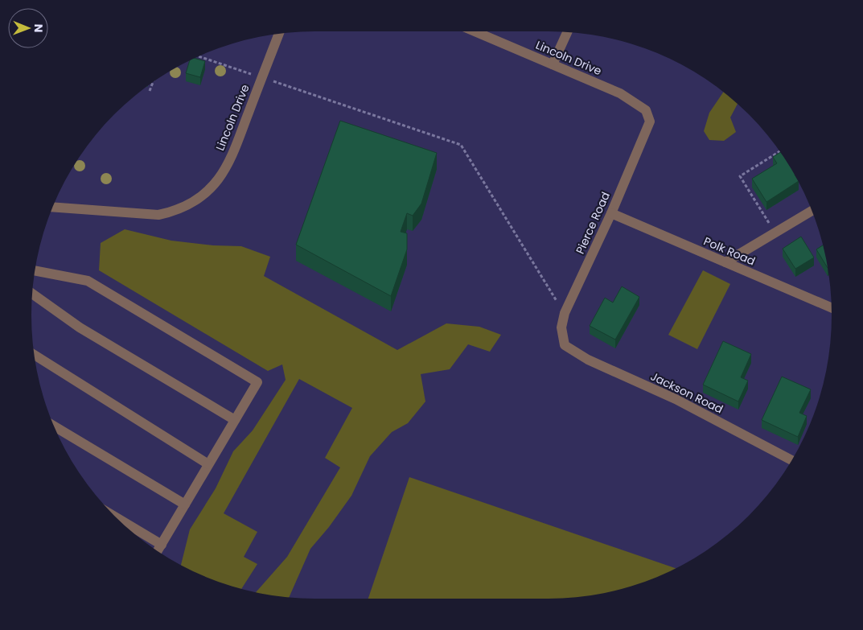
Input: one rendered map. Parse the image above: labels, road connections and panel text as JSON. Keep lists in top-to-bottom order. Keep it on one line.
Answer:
{"streets":{"street":["Lincoln Drive","Pierce Road","Polk Road","Jackson Road"]},"crossings":[["Lincoln Drive","Pierce Road"],["Pierce Road","Polk Road"],["Pierce Road","Jackson Road"]],"north":"right"}
